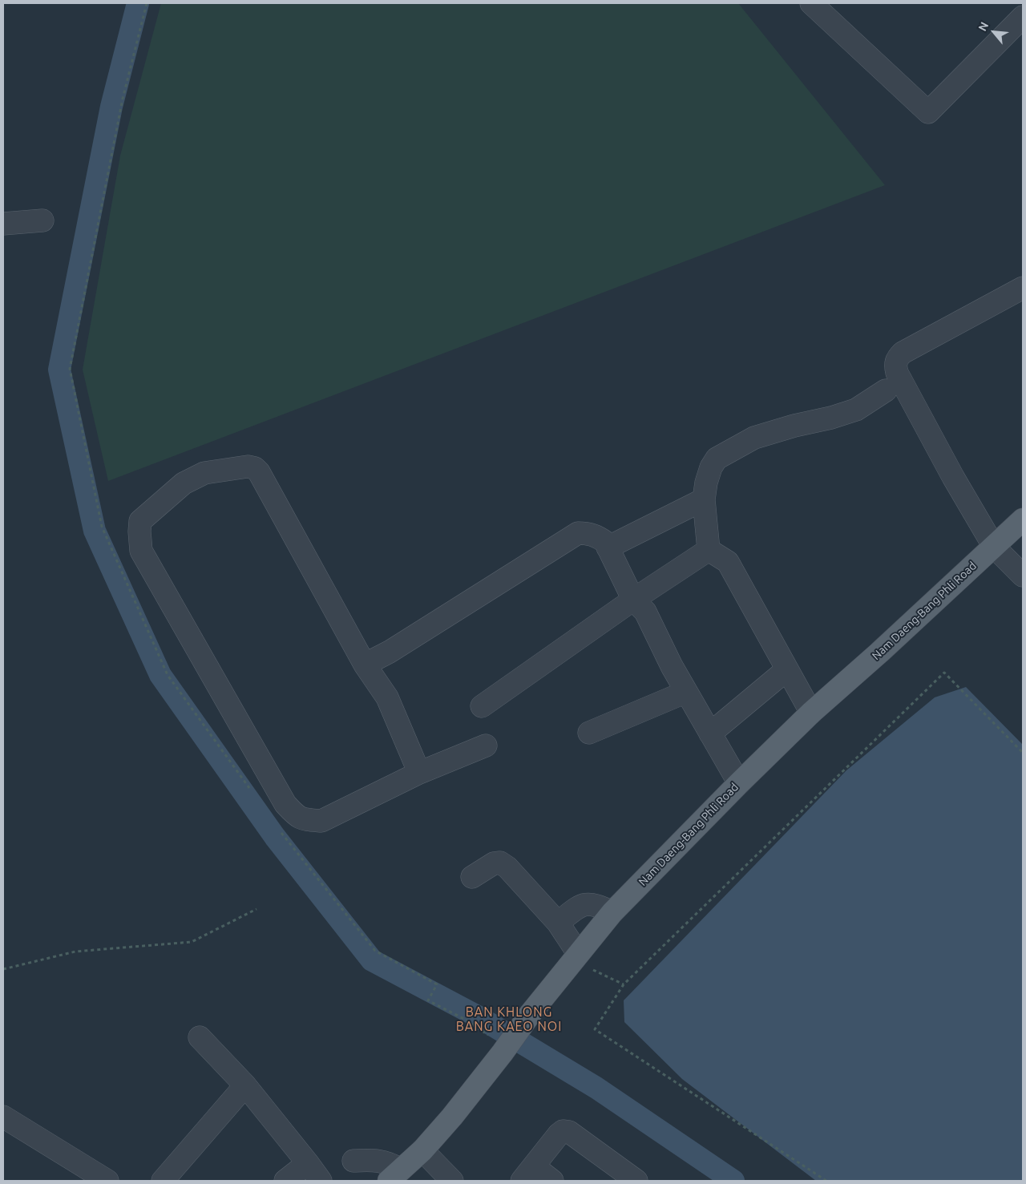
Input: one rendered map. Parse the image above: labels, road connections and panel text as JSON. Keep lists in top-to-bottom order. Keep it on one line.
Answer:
{"streets":{"main road":["Nam Daeng-Bang Phli Road"]},"districts":["BAN KHLONG BANG KAEO NOI"],"north":"top left"}
